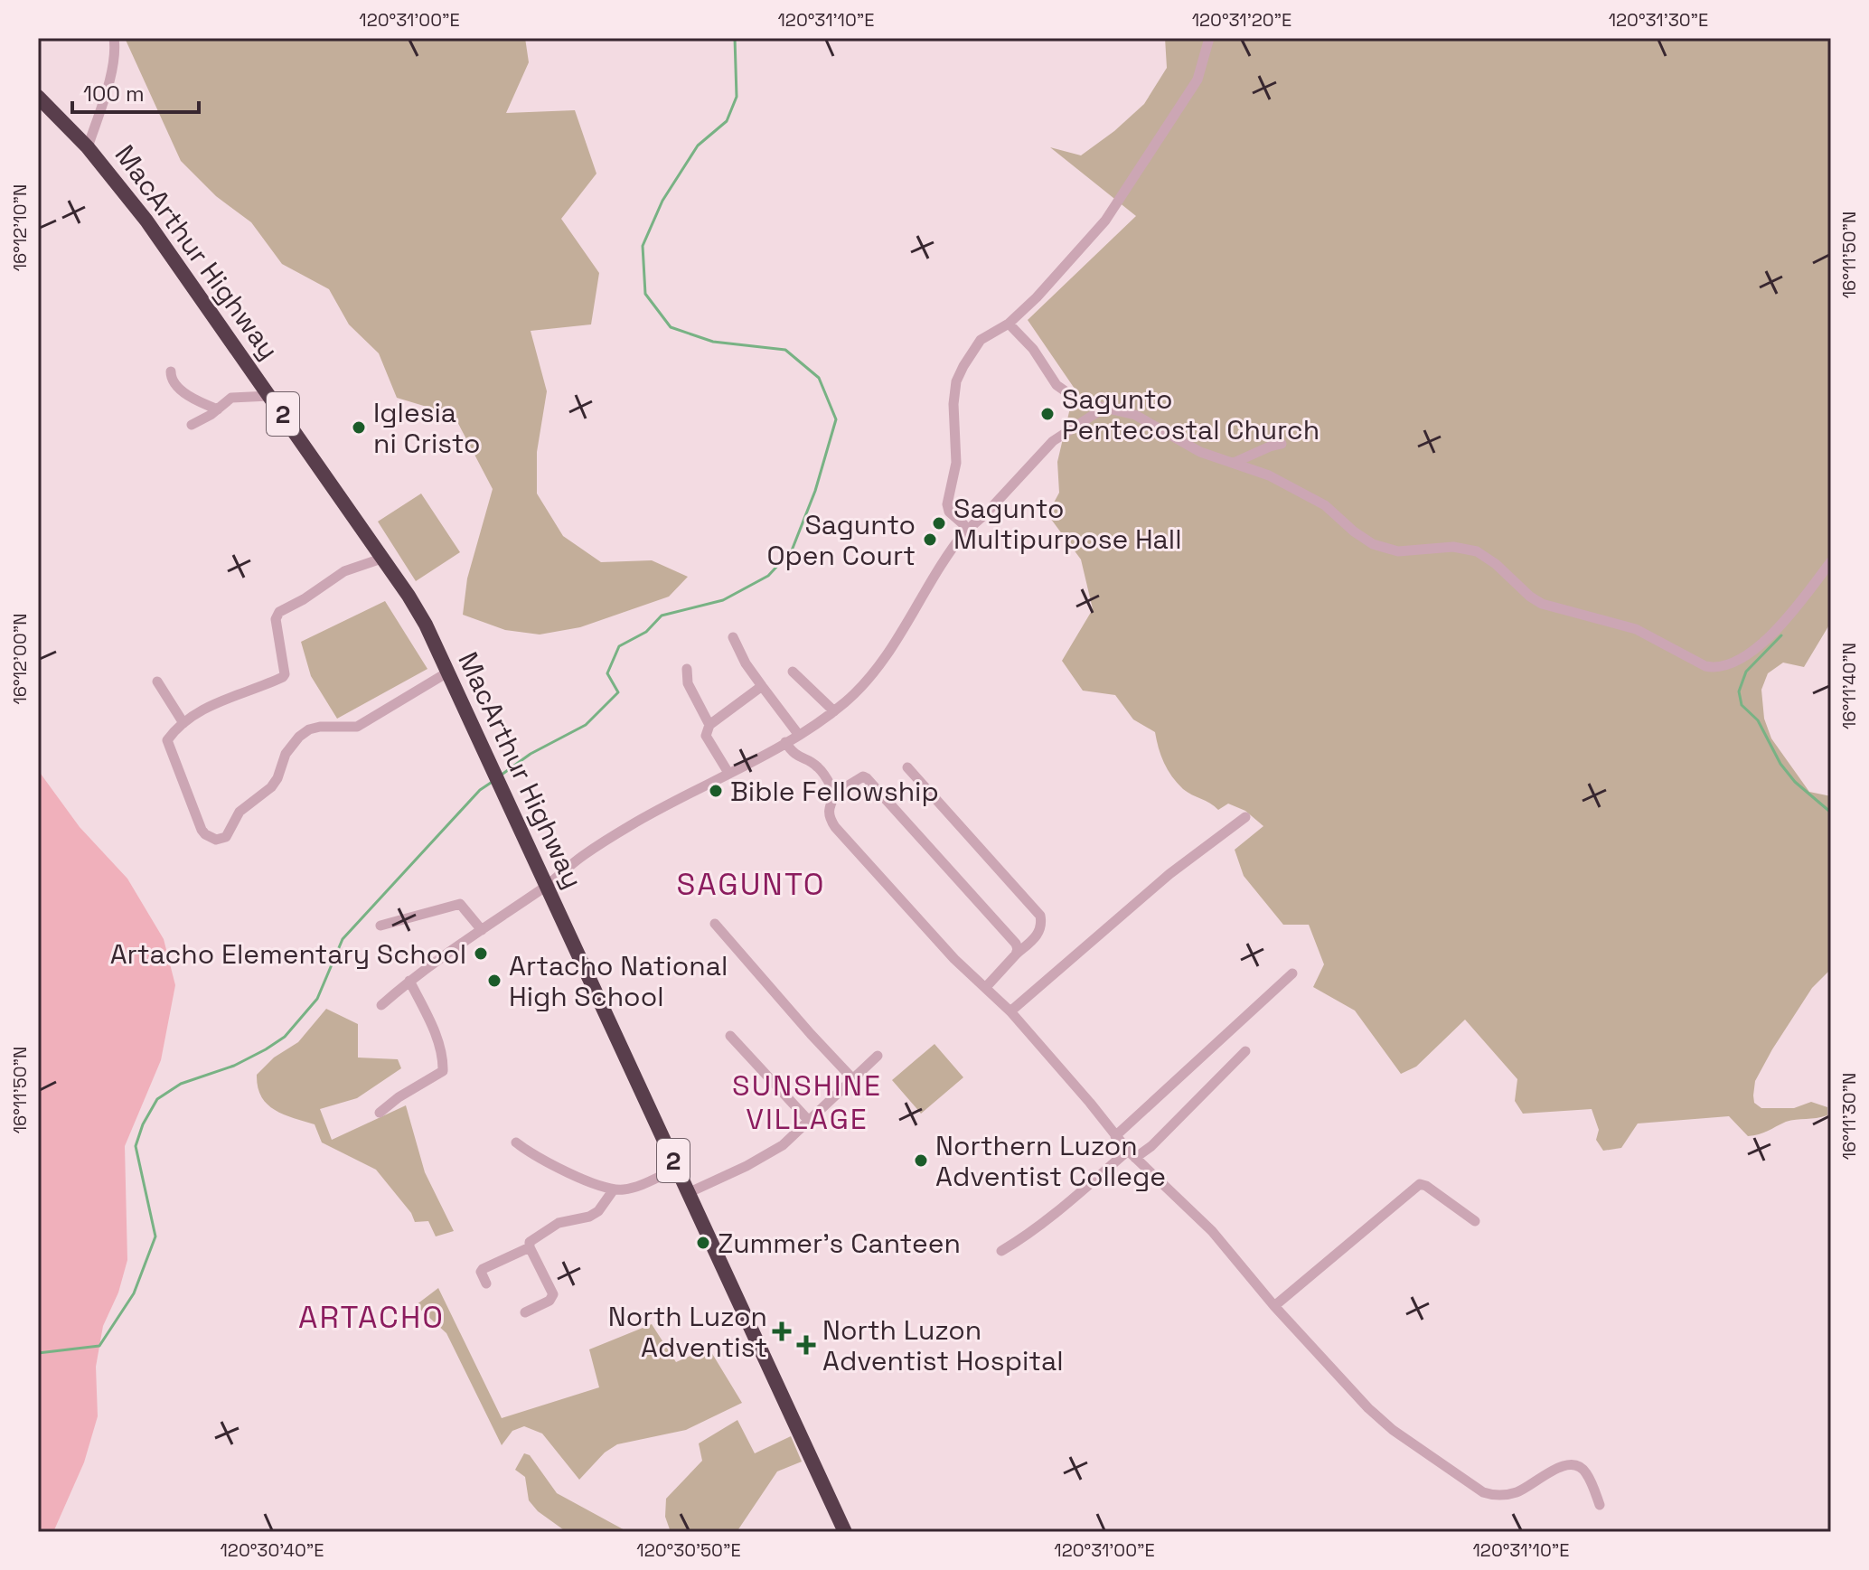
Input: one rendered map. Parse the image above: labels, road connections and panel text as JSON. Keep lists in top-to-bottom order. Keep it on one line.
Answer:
{"streets":{"highway":["MacArthur Highway","2"]},"districts":["SAGUNTO","SUNSHINE VILLAGE","ARTACHO"],"places":{"other":["Sagunto Pentecostal Church","Iglesia ni Cristo","Sagunto Multipurpose Hall","Sagunto Open Court","Bible Fellowship","Artacho Elementary School","Artacho National High School","Northern Luzon Adventist College","Zummer's Canteen"],"health":["North Luzon Adventist","North Luzon Adventist Hospital"]},"scale_bar":"100 m","coordinates":["120°31'00\"E","120°31'10\"E","120°31'20\"E","120°31'30\"E","16°12'10\"N","16°11'50\"N","16°12'00\"N","16°11'40\"N","16°11'30\"N","120°30'40\"E","120°30'50\"E"]}
